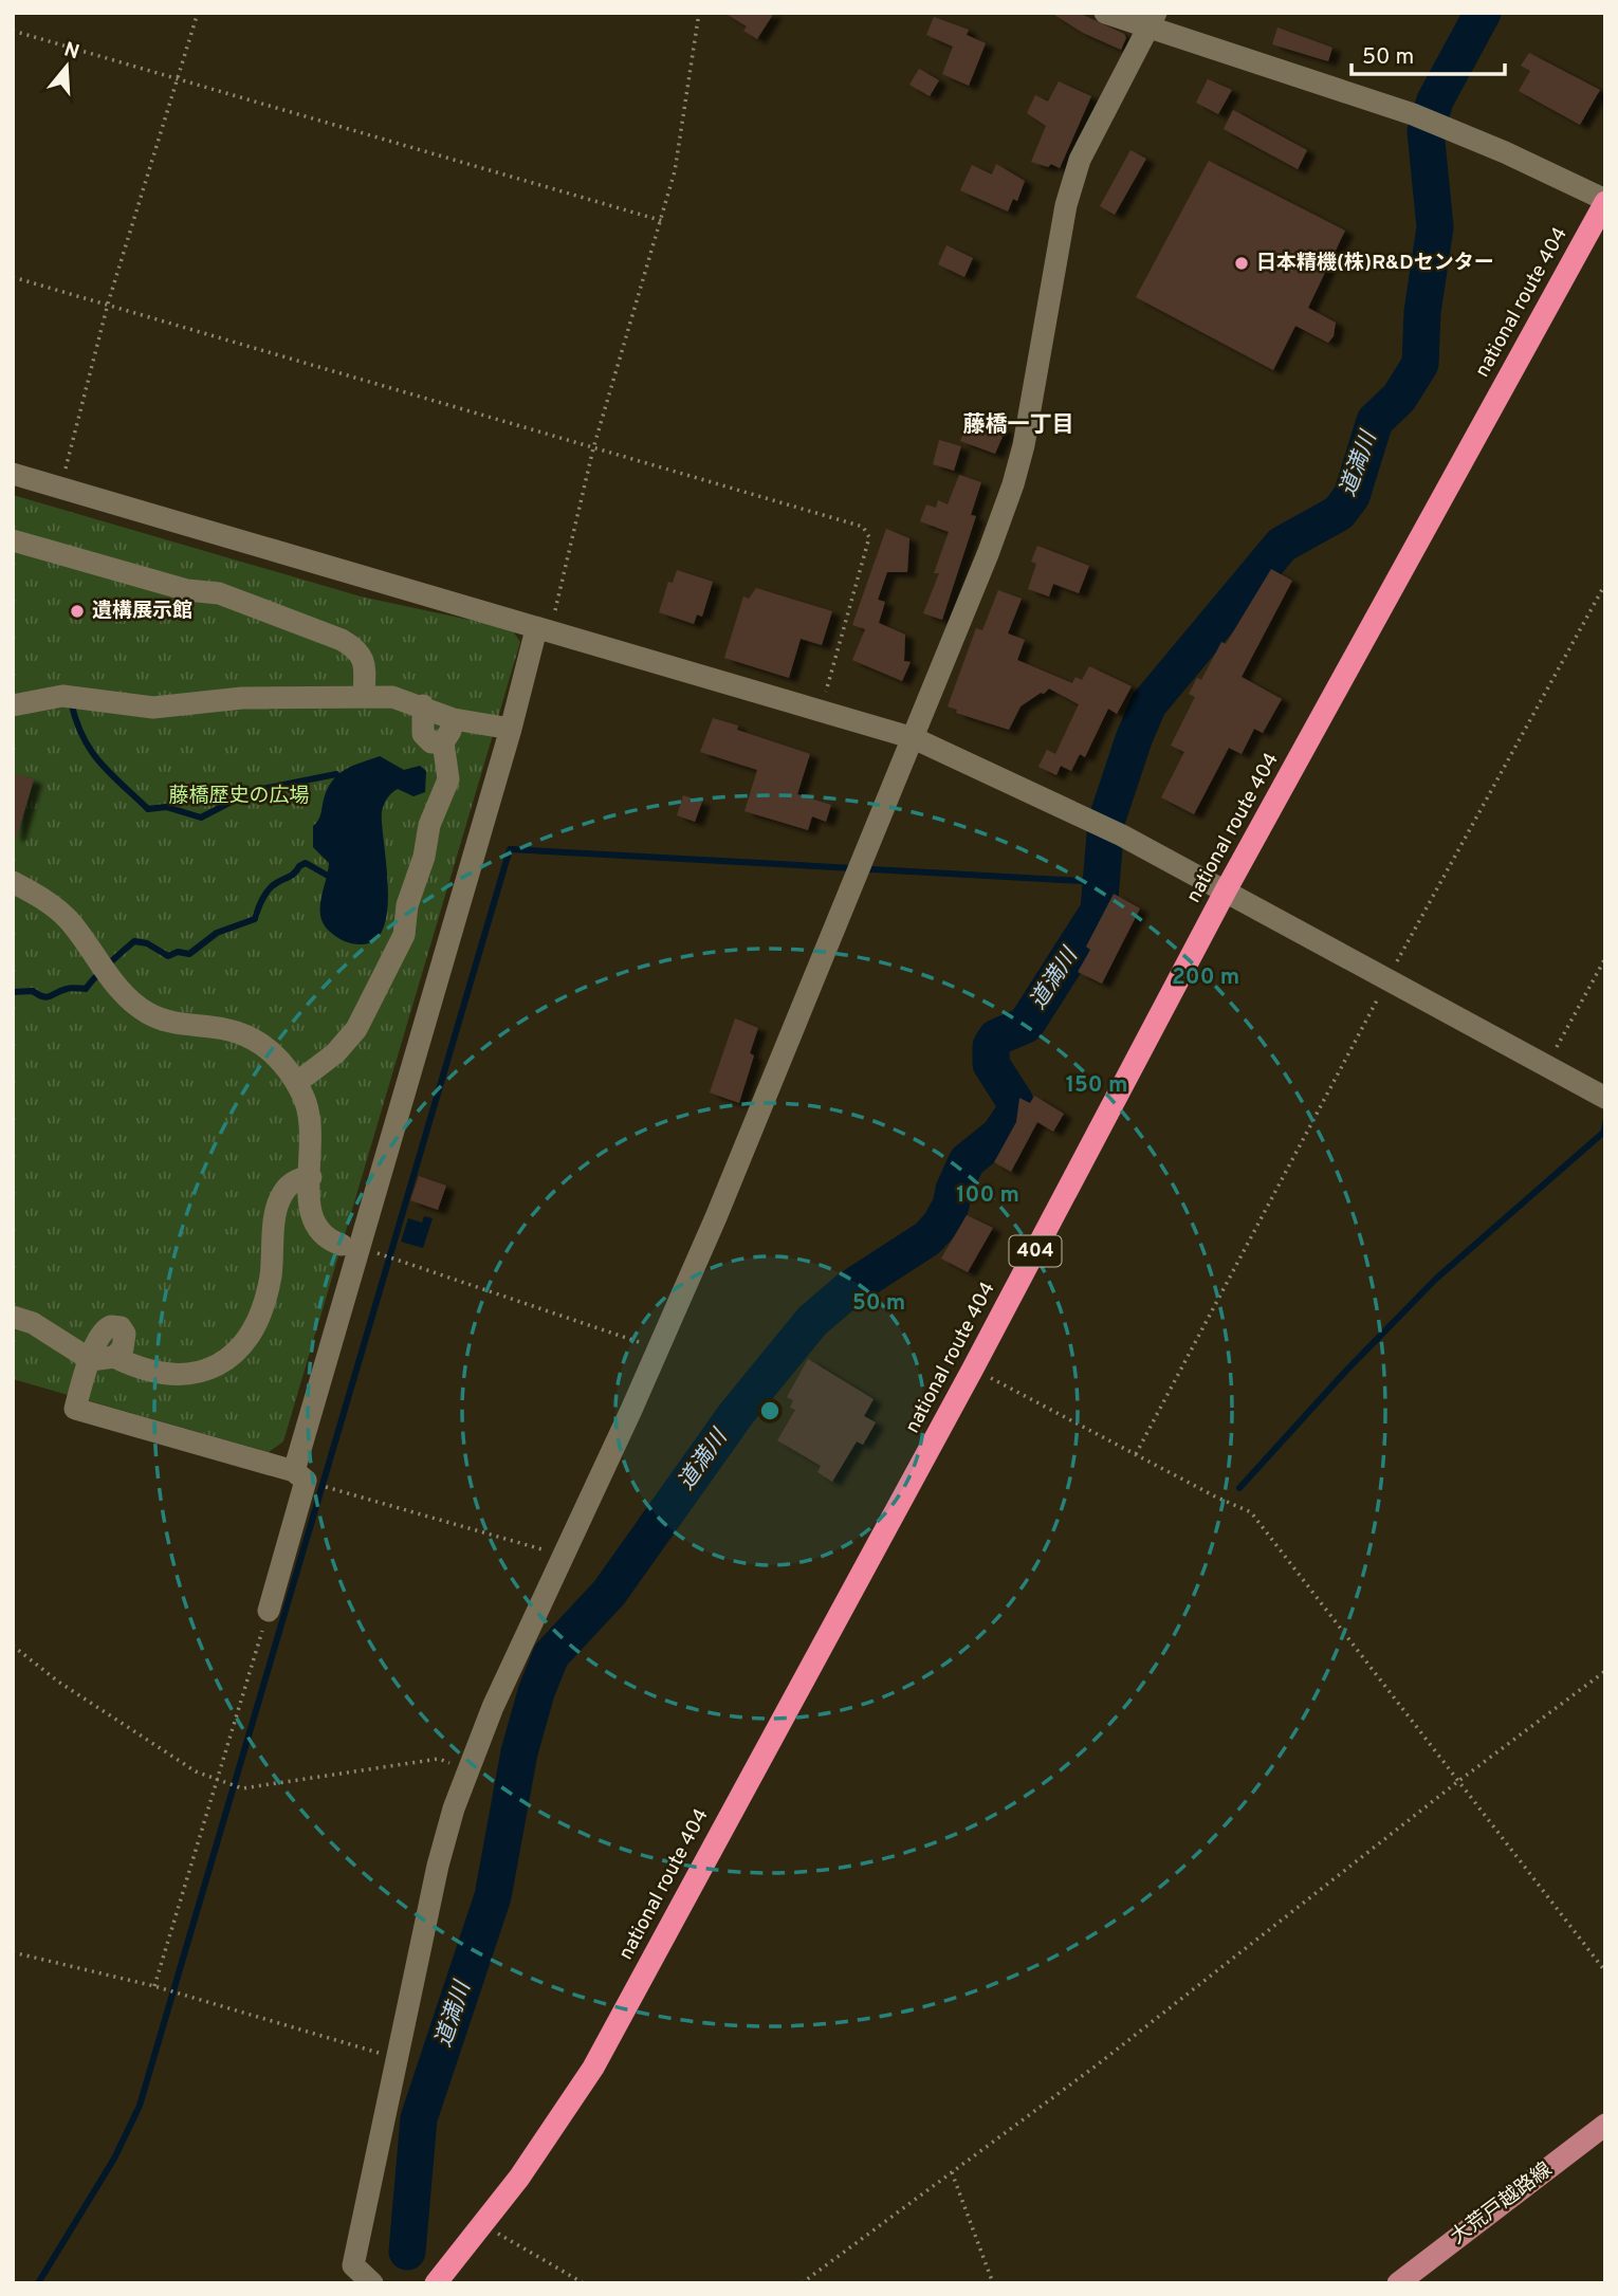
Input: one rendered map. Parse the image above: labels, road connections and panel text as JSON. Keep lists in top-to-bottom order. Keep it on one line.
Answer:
{"streets":{"highway":["national route 404","404"],"main road":["大荒戸越路線"]},"districts":["藤橋一丁目"],"water":["道満川"],"parks":["藤橋歴史の広場"],"places":["日本精機(株)R&Dセンター","遺構展示館"],"scale_bar":"50 m","north":"top","rings":["200 m","150 m","100 m","50 m"]}
